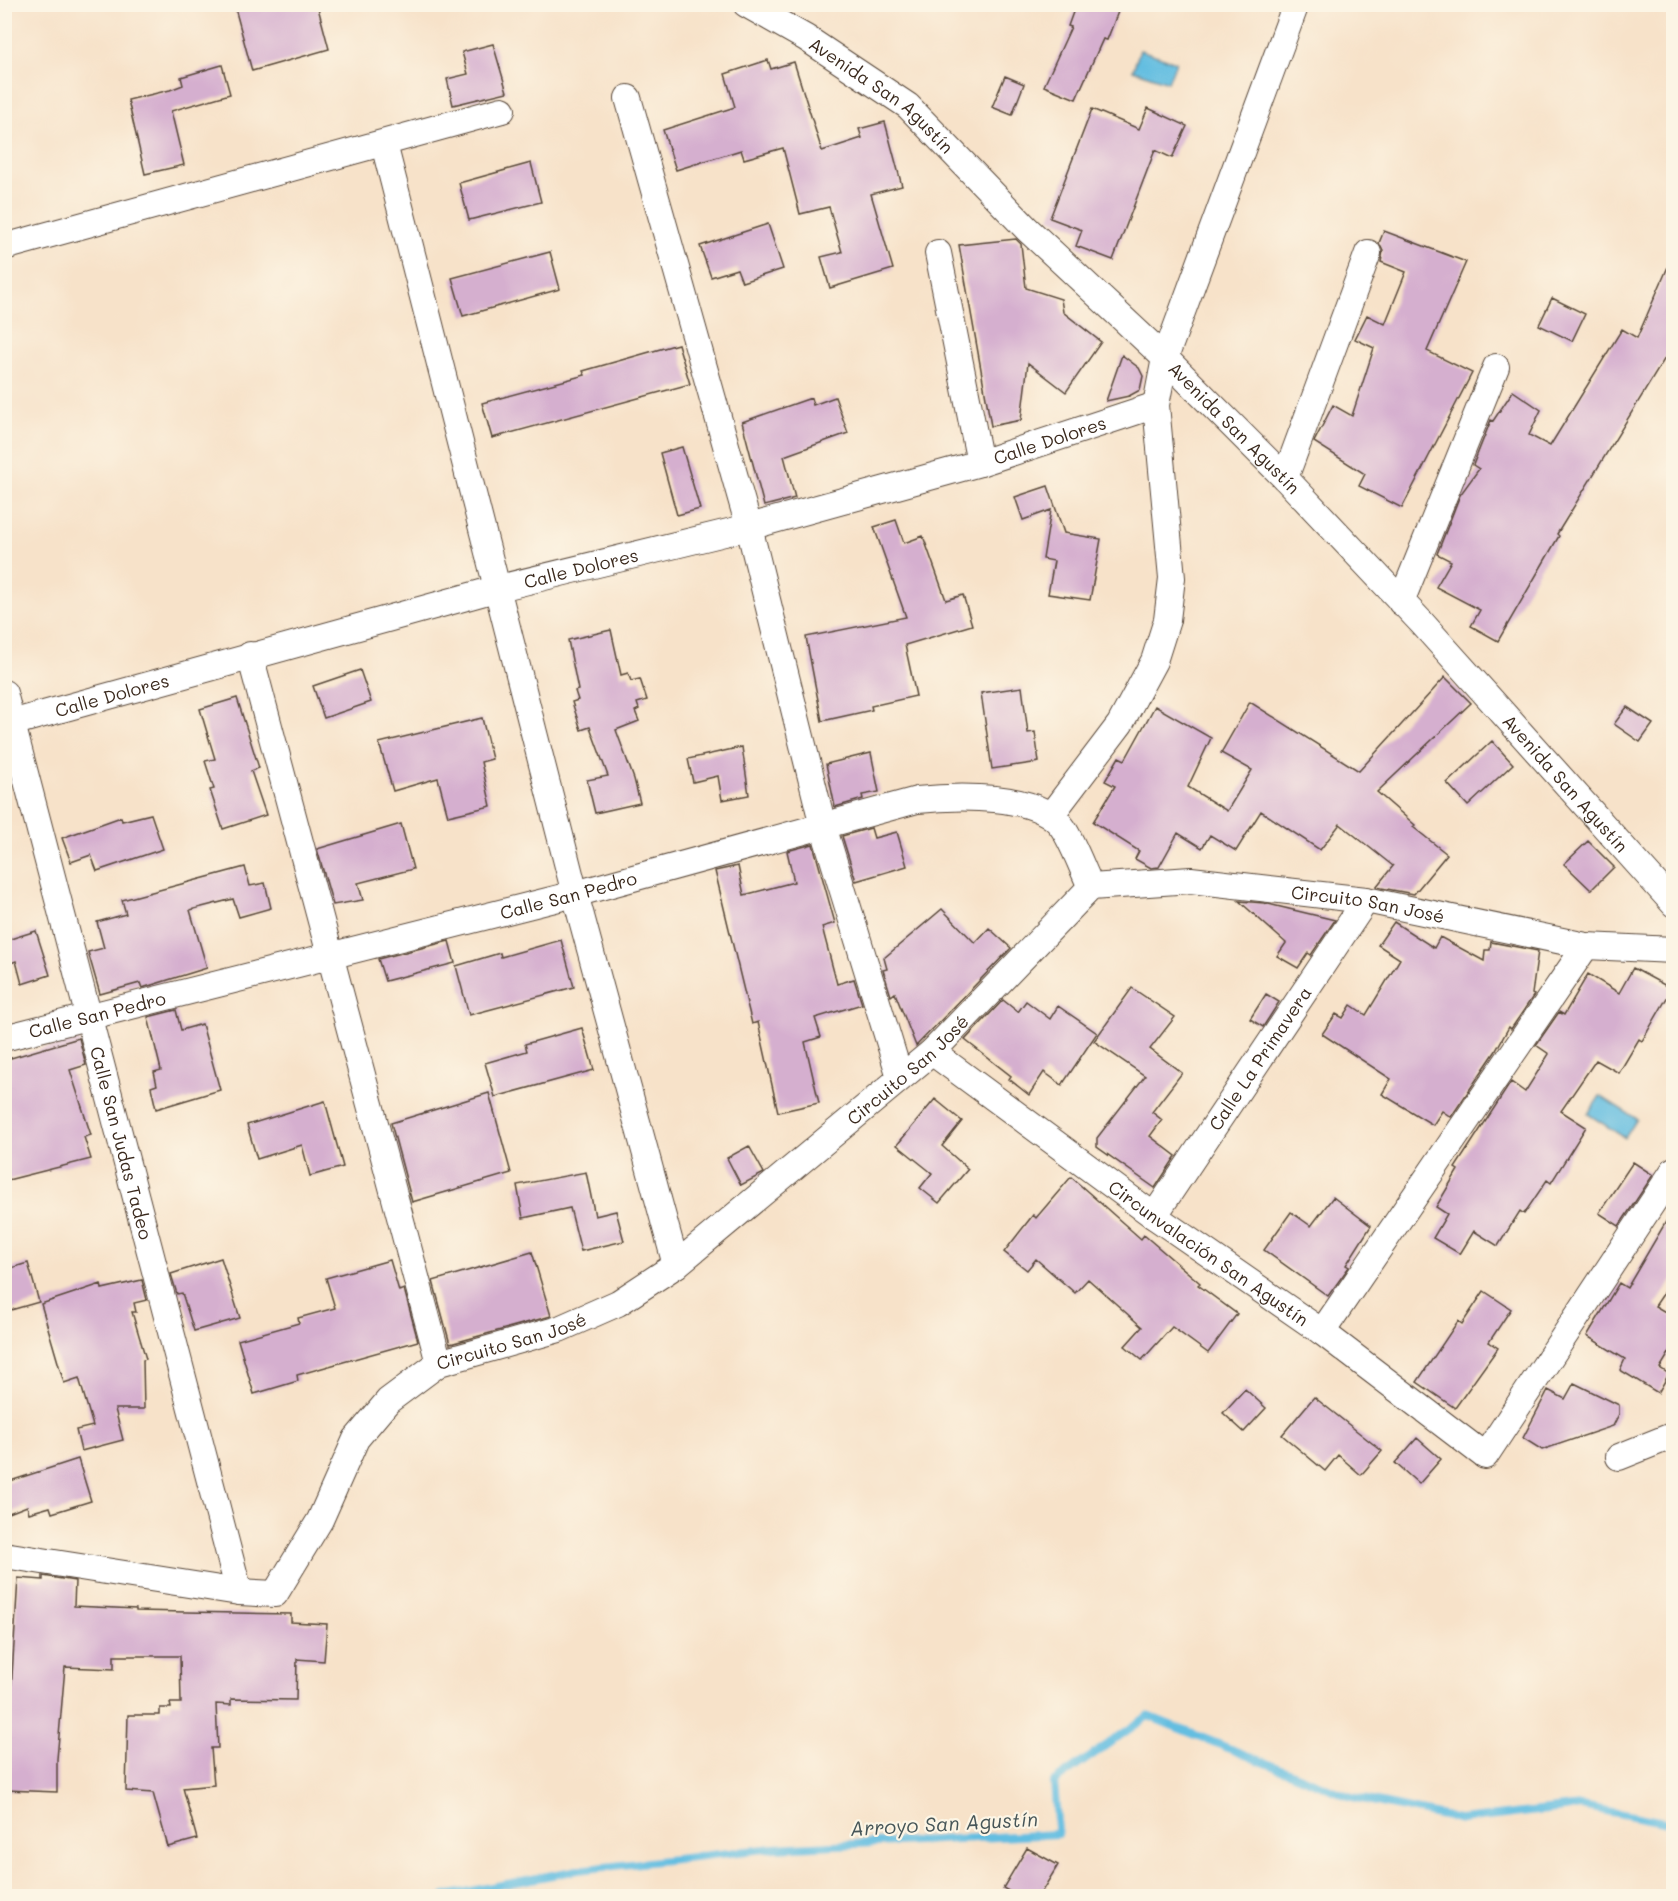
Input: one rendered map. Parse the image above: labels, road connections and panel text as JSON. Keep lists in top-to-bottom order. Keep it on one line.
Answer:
{"streets":{"street":["Avenida San Agustín","Calle Dolores","Calle San Pedro","Circuito San José","Calle La Primavera","Calle San Judas Tadeo","Circunvalación San Agustín"]},"crossings":[["Calle Dolores","Calle San Judas Tadeo"],["Calle San Pedro","Calle San Judas Tadeo"],["Circuito San José","Calle La Primavera"],["Circuito San José","Calle San Judas Tadeo"],["Circuito San José","Circunvalación San Agustín"],["Calle La Primavera","Circunvalación San Agustín"]],"water":["Arroyo San Agustín"]}
